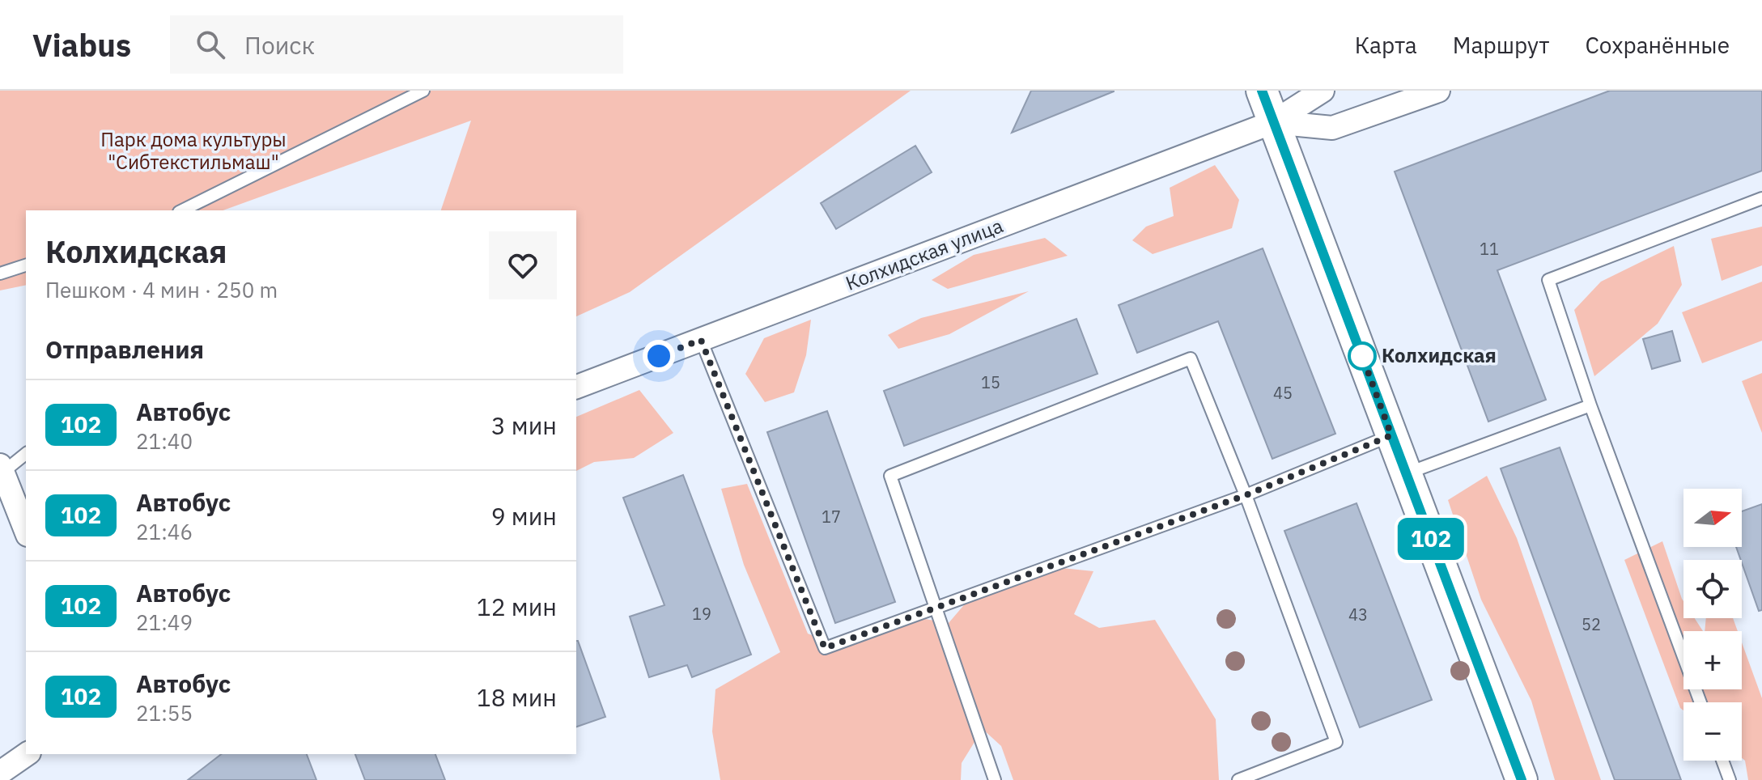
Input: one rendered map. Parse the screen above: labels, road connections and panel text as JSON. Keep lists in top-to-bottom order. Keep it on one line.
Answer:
{"streets":{"street":["Колхидская улица"]},"parks":["Парк дома культуры \"Сибтекстильмаш\""],"places":["Колхидская"],"lines":["bus line 102"],"house_numbers":["11","15","45","17","19","43","52"],"north":"right","page":{"header":"Viabus","search":"Поиск","nav":["Карта","Маршрут","Сохранённые"],"on_map":"102","heading":[["Колхидская","Пешком · 4 мин · 250 m"],"Отправления"],"list":[{"mark":"102","name":"Автобус","note":"21:40","value":"3 мин"},{"mark":"102","name":"Автобус","note":"21:46","value":"9 мин"},{"mark":"102","name":"Автобус","note":"21:49","value":"12 мин"},{"mark":"102","name":"Автобус","note":"21:55","value":"18 мин"}],"map_buttons":["+","−"]}}
